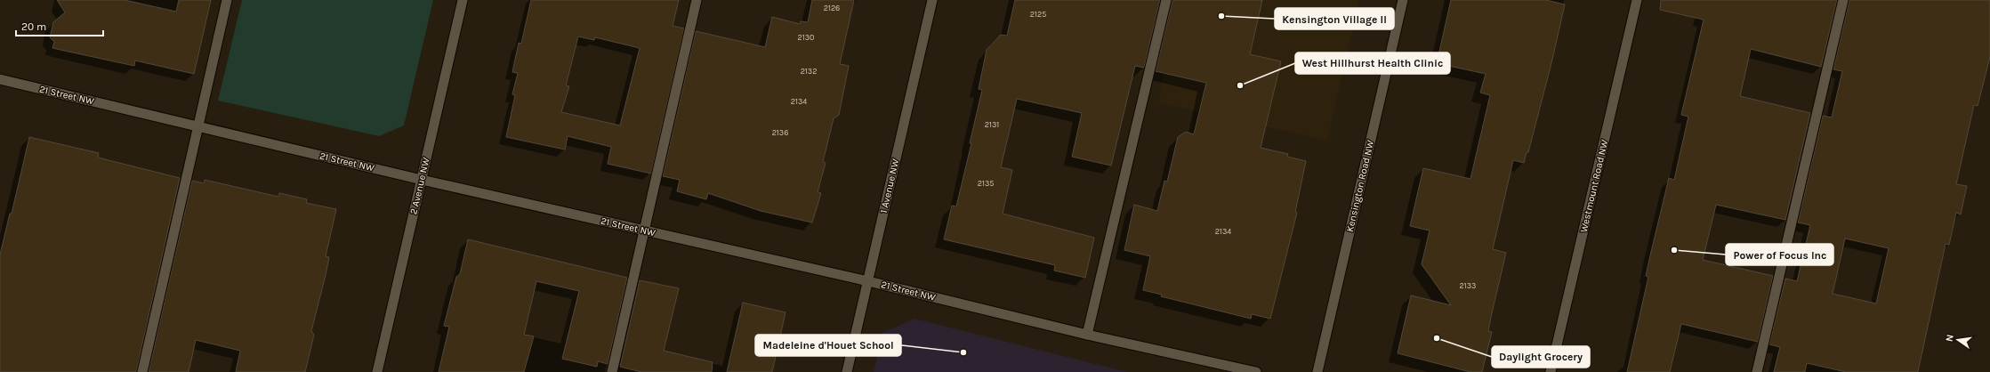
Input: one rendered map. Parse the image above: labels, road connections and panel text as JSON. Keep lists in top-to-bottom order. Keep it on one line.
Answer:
{"streets":{"street":["21 Street NW","2 Avenue NW","1 Avenue NW","Kensington Road NW","Westmount Road NW"]},"crossings":[["21 Street NW","2 Avenue NW"],["21 Street NW","1 Avenue NW"]],"places":["Kensington Village II","West Hillhurst Health Clinic","Power of Focus Inc","Daylight Grocery","Madeleine d'Houet School"],"house_numbers":["2126","2125","2130","2132","2134","2131","2136","2135","2134","2133"],"scale_bar":"20 m","north":"left"}
